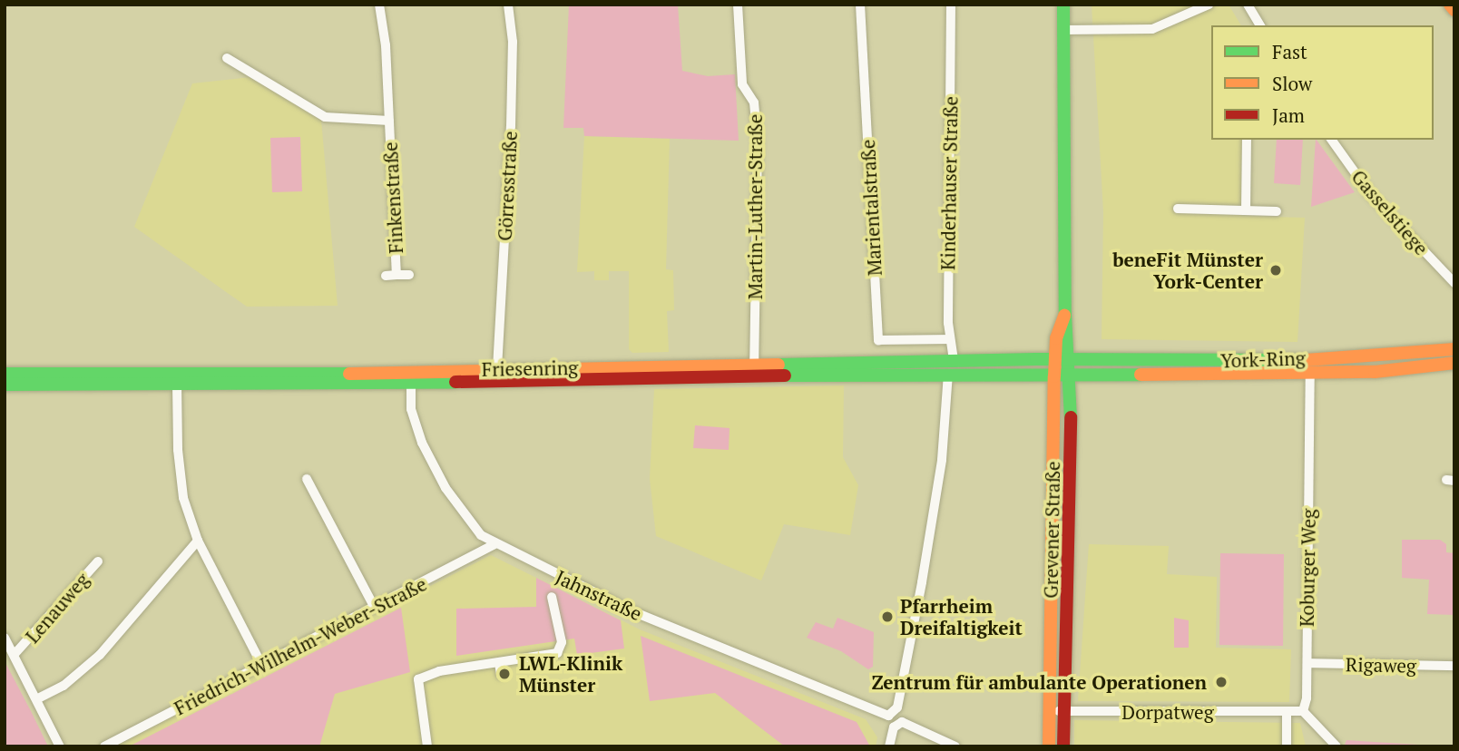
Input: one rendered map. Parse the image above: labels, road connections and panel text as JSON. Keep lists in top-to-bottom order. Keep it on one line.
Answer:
{"streets":{"main road":["York-Ring","Friesenring","Grevener Straße"],"street":["Kinderhauser Straße","Görresstraße","Finkenstraße","Martin-Luther-Straße","Marientalstraße","Gasselstiege","Koburger Weg","Jahnstraße","Lenauweg","Friedrich-Wilhelm-Weber-Straße","Rigaweg","Dorpatweg"]},"crossings":[["Kinderhauser Straße","Marientalstraße"],["Kinderhauser Straße","Friesenring"],["Görresstraße","Friesenring"],["Martin-Luther-Straße","Friesenring"],["York-Ring","Friesenring"],["York-Ring","Grevener Straße"],["York-Ring","Koburger Weg"],["Friesenring","Grevener Straße"],["Friesenring","Jahnstraße"],["Grevener Straße","Dorpatweg"],["Koburger Weg","Rigaweg"],["Koburger Weg","Dorpatweg"],["Jahnstraße","Friedrich-Wilhelm-Weber-Straße"]],"places":["beneFit Münster York-Center","Pfarrheim Dreifaltigkeit","LWL-Klinik Münster","Zentrum für ambulante Operationen"],"legend":["Fast","Slow","Jam"]}
